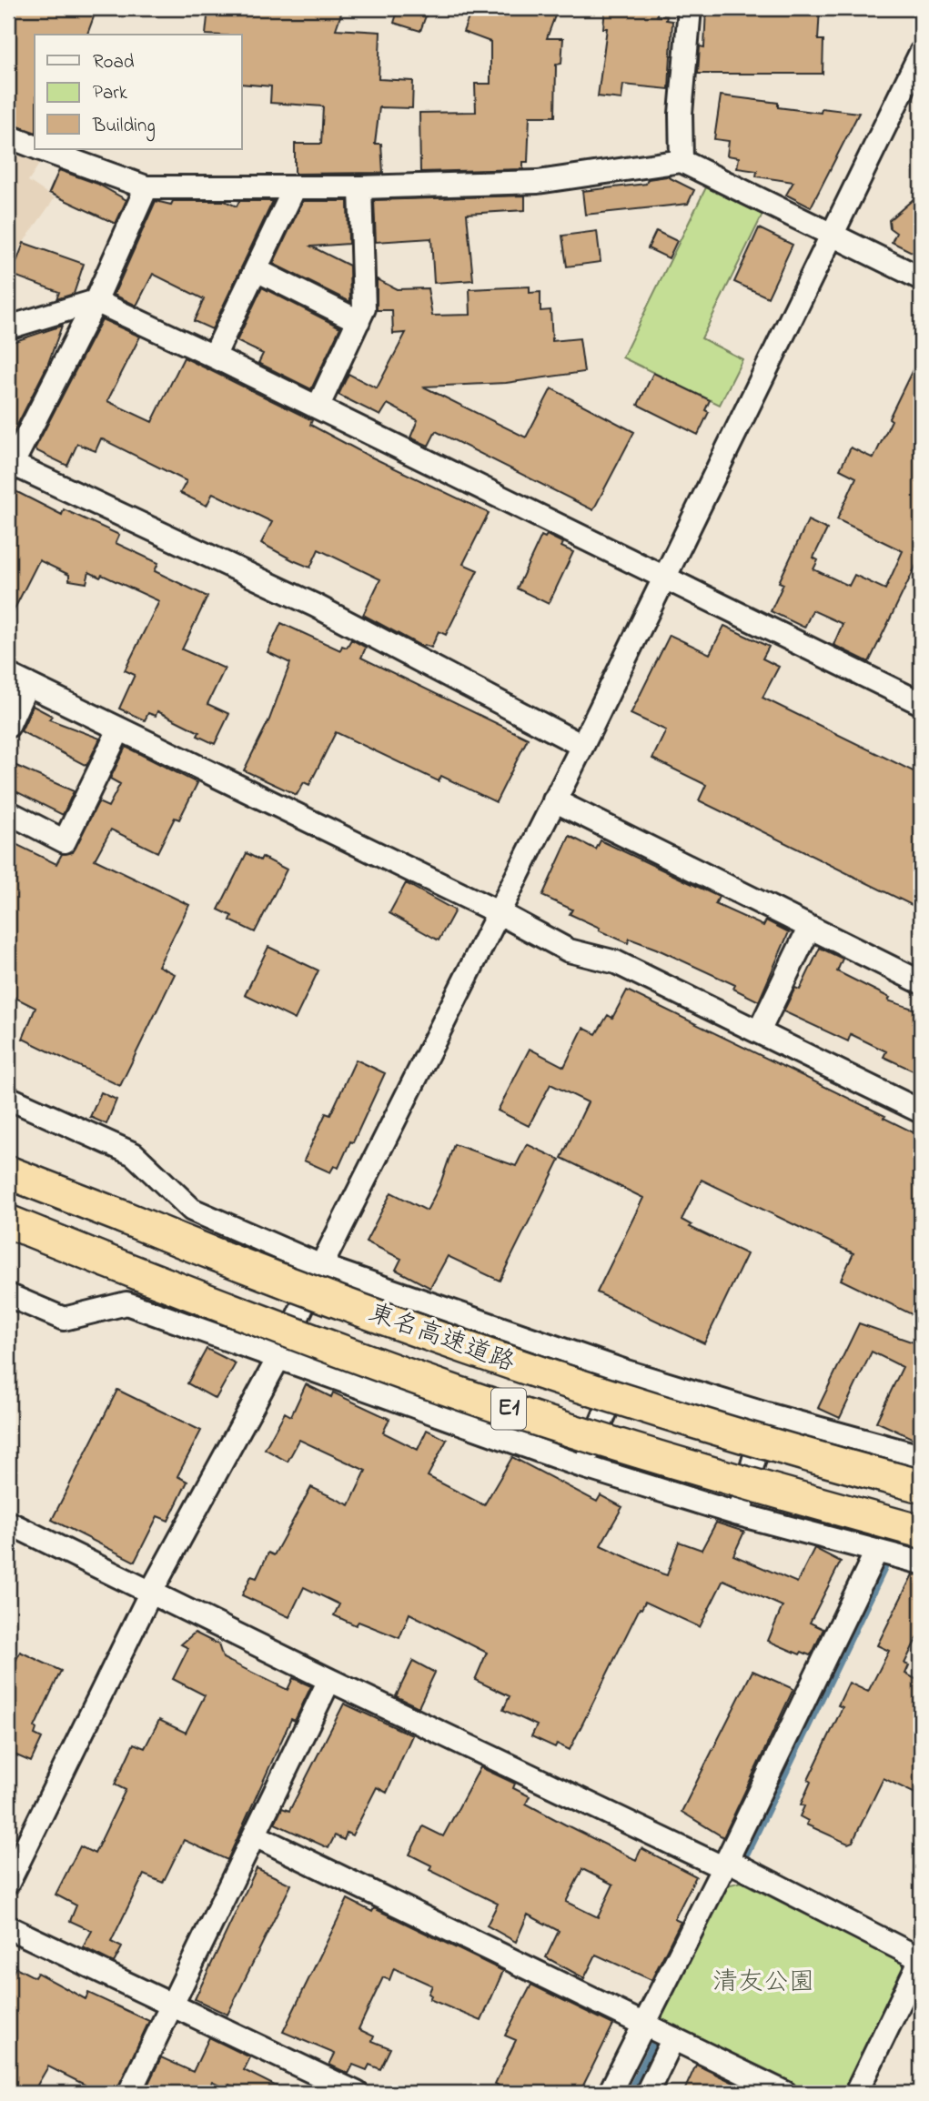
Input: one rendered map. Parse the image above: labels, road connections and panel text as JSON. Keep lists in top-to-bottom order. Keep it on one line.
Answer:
{"streets":{"highway":["東名高速道路","E1"]},"parks":["清友公園"],"legend":["Road","Park","Building"]}
